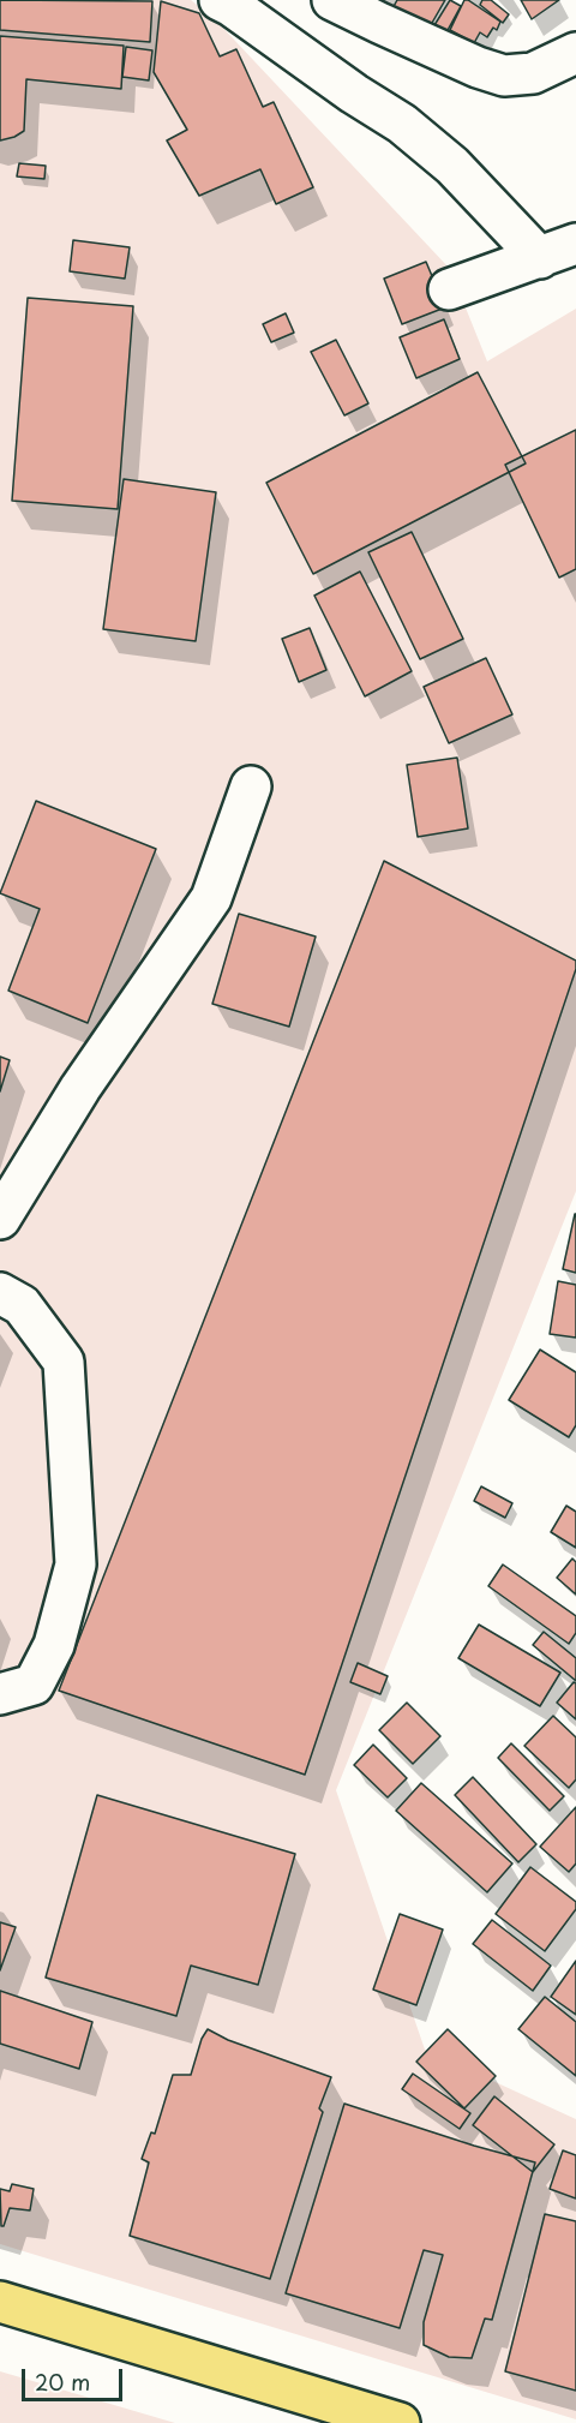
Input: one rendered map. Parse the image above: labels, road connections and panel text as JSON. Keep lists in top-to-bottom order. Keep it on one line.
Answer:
{"scale_bar":"20 m"}
